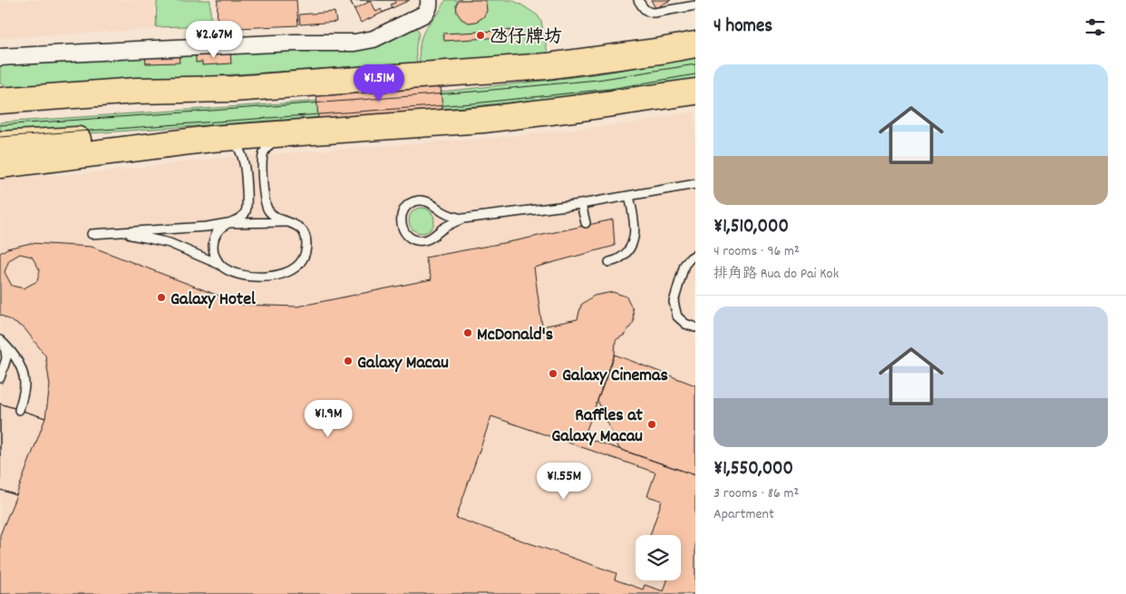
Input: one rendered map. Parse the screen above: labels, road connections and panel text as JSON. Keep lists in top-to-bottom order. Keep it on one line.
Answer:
{"places":["氹仔牌坊","Galaxy Hotel","McDonald's","Galaxy Macau","Galaxy Cinemas","Raffles at Galaxy Macau"],"page":{"heading":"4 homes","price":["¥2.67M","¥1.51M","¥1.9M","¥1.55M"],"list":[{"name":"¥1,510,000","note":"4 rooms · 96 m² · 排角路 Rua do Pai Kok"},{"name":"¥1,550,000","note":"3 rooms · 86 m² · Apartment"}]}}
